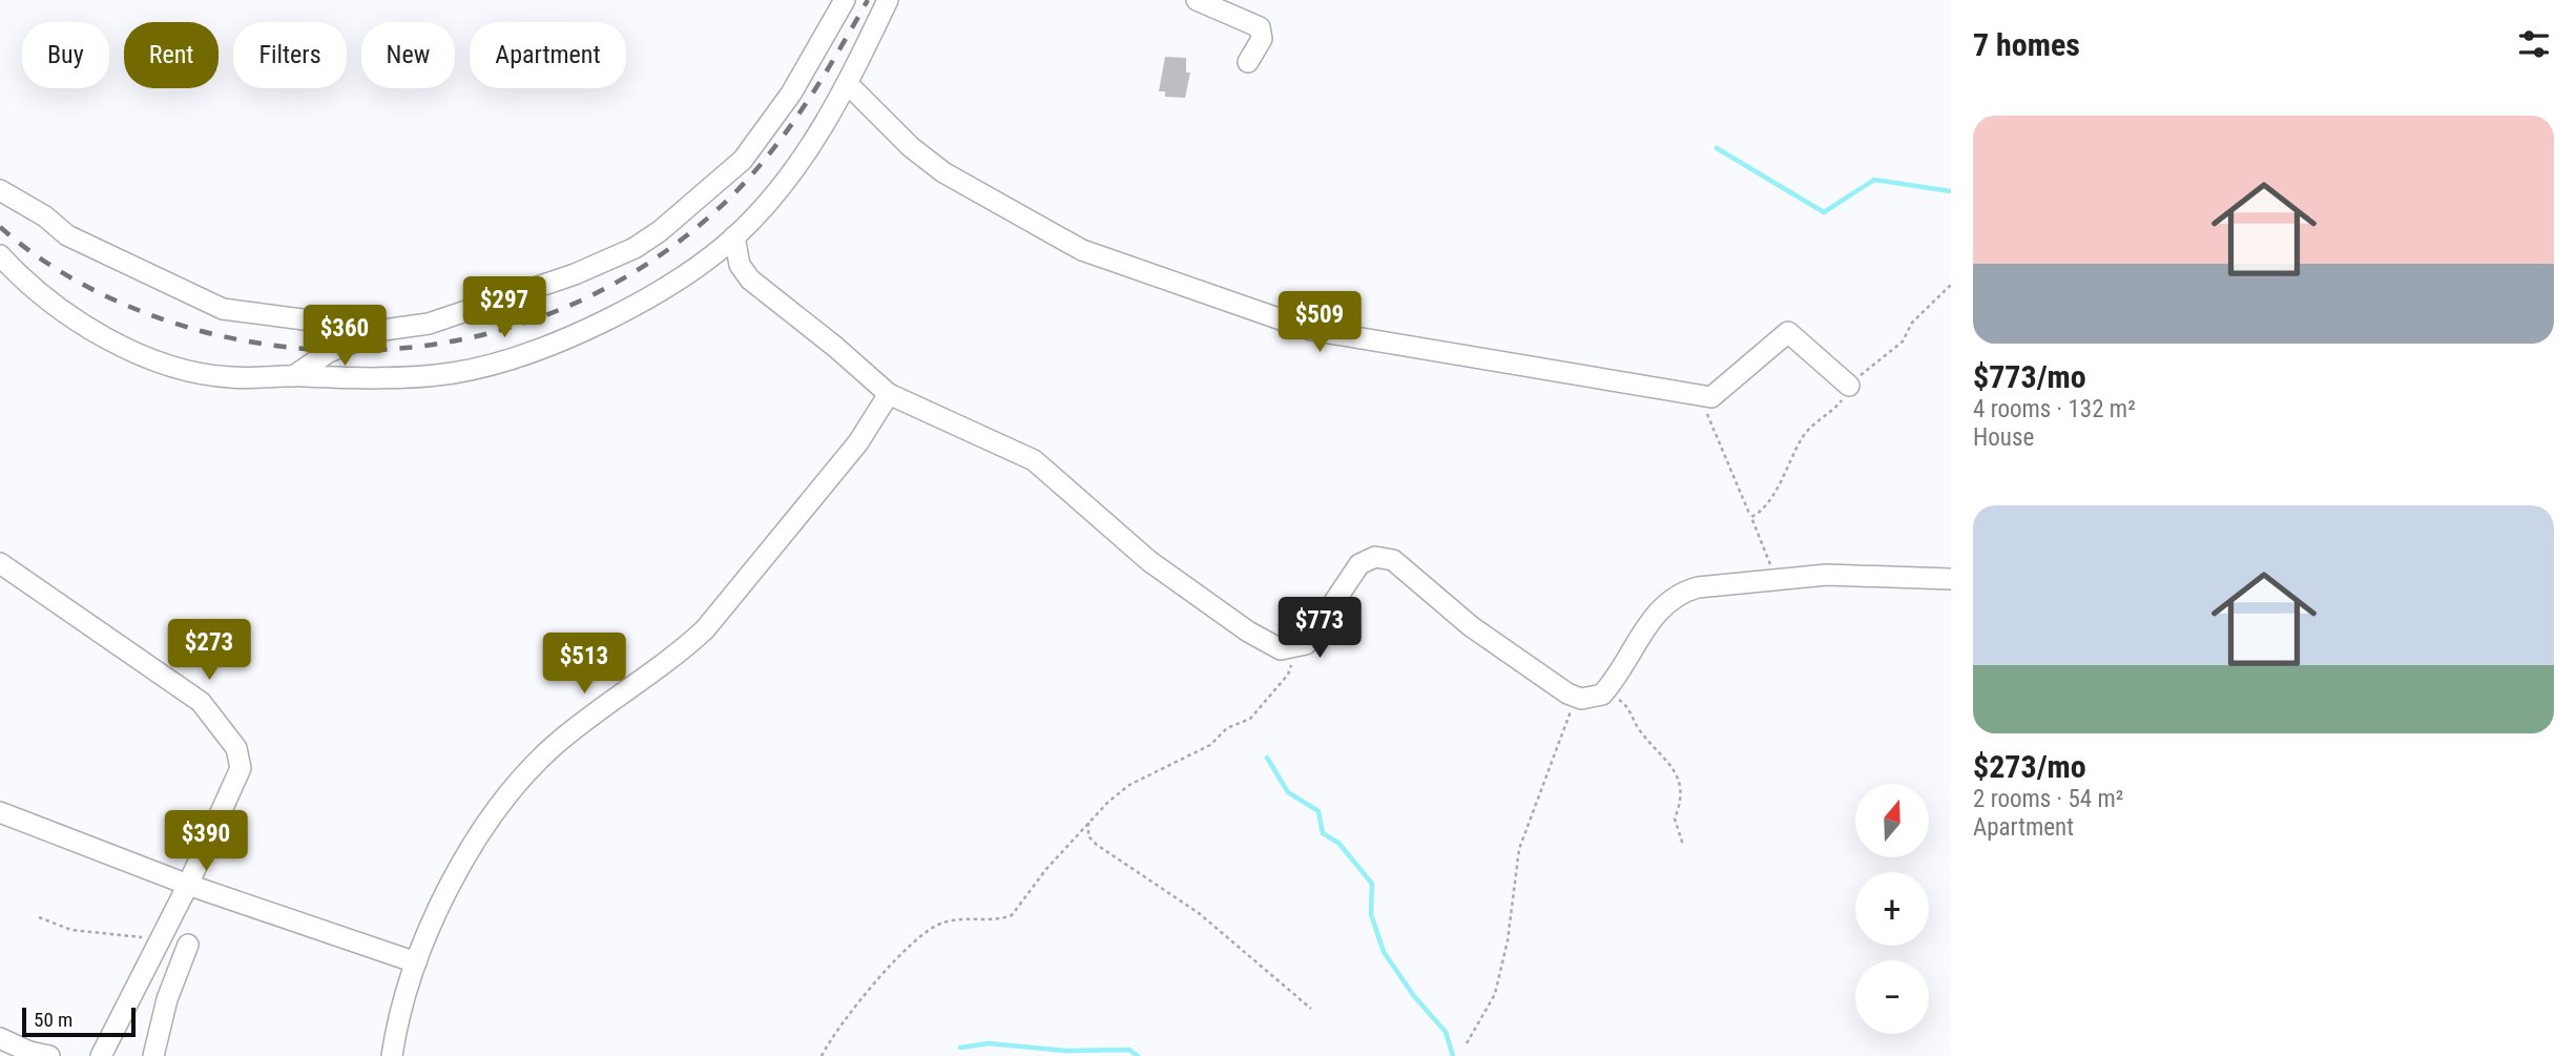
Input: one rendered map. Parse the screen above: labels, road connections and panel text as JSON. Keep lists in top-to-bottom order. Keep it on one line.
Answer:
{"scale_bar":"50 m","north":"top","page":{"heading":"7 homes","chip":["Buy","Rent","Filters","New","Apartment"],"list":[{"name":"$773/mo","note":"4 rooms · 132 m² · House"},{"name":"$273/mo","note":"2 rooms · 54 m² · Apartment"}],"price":["$297","$509","$360","$773","$273","$513","$390"],"map_buttons":["+","−"],"scale":"50 m"}}
